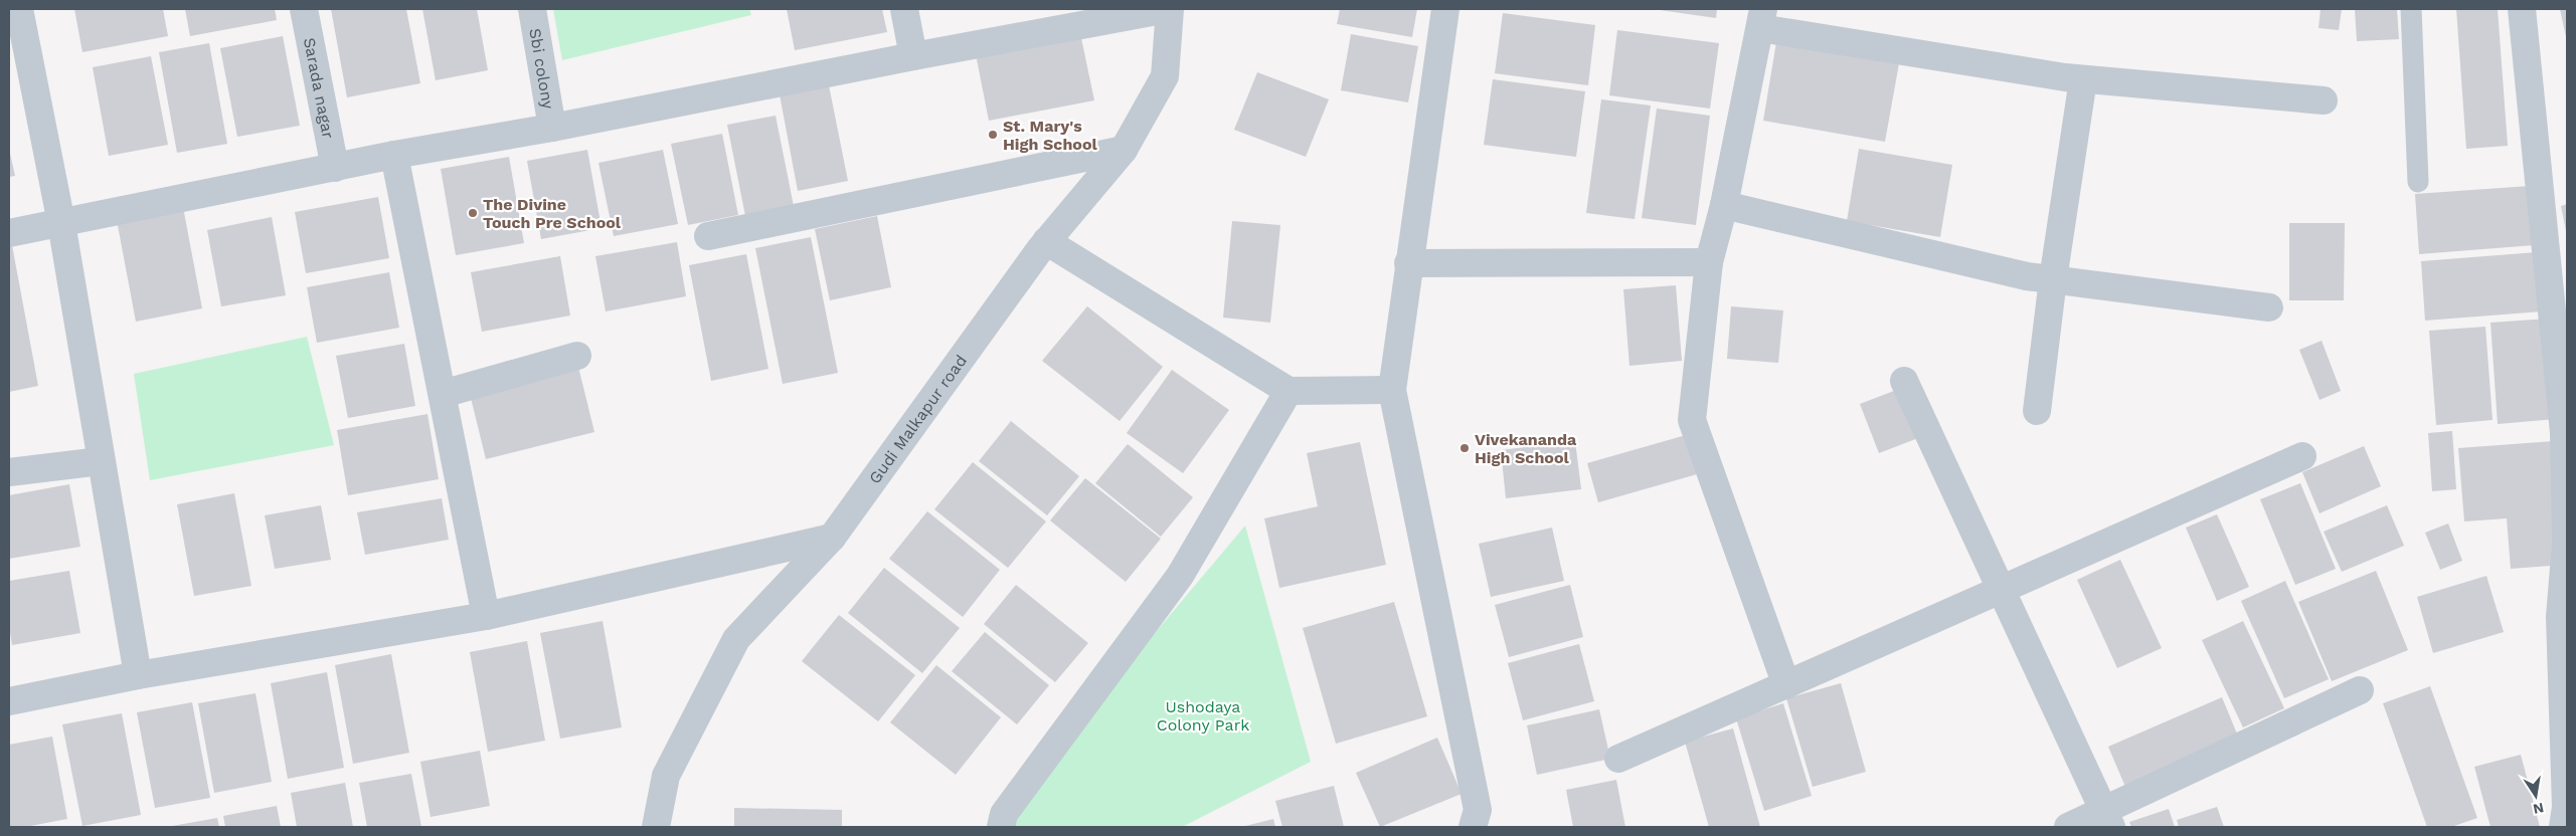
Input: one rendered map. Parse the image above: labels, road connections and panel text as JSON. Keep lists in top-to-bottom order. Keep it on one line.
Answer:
{"streets":{"street":["Sbi colony","Sarada nagar","Gudi Malkapur road"]},"parks":["Ushodaya Colony Park"],"places":["St. Mary's High School","The Divine Touch Pre School","Vivekananda High School"],"north":"bottom"}
